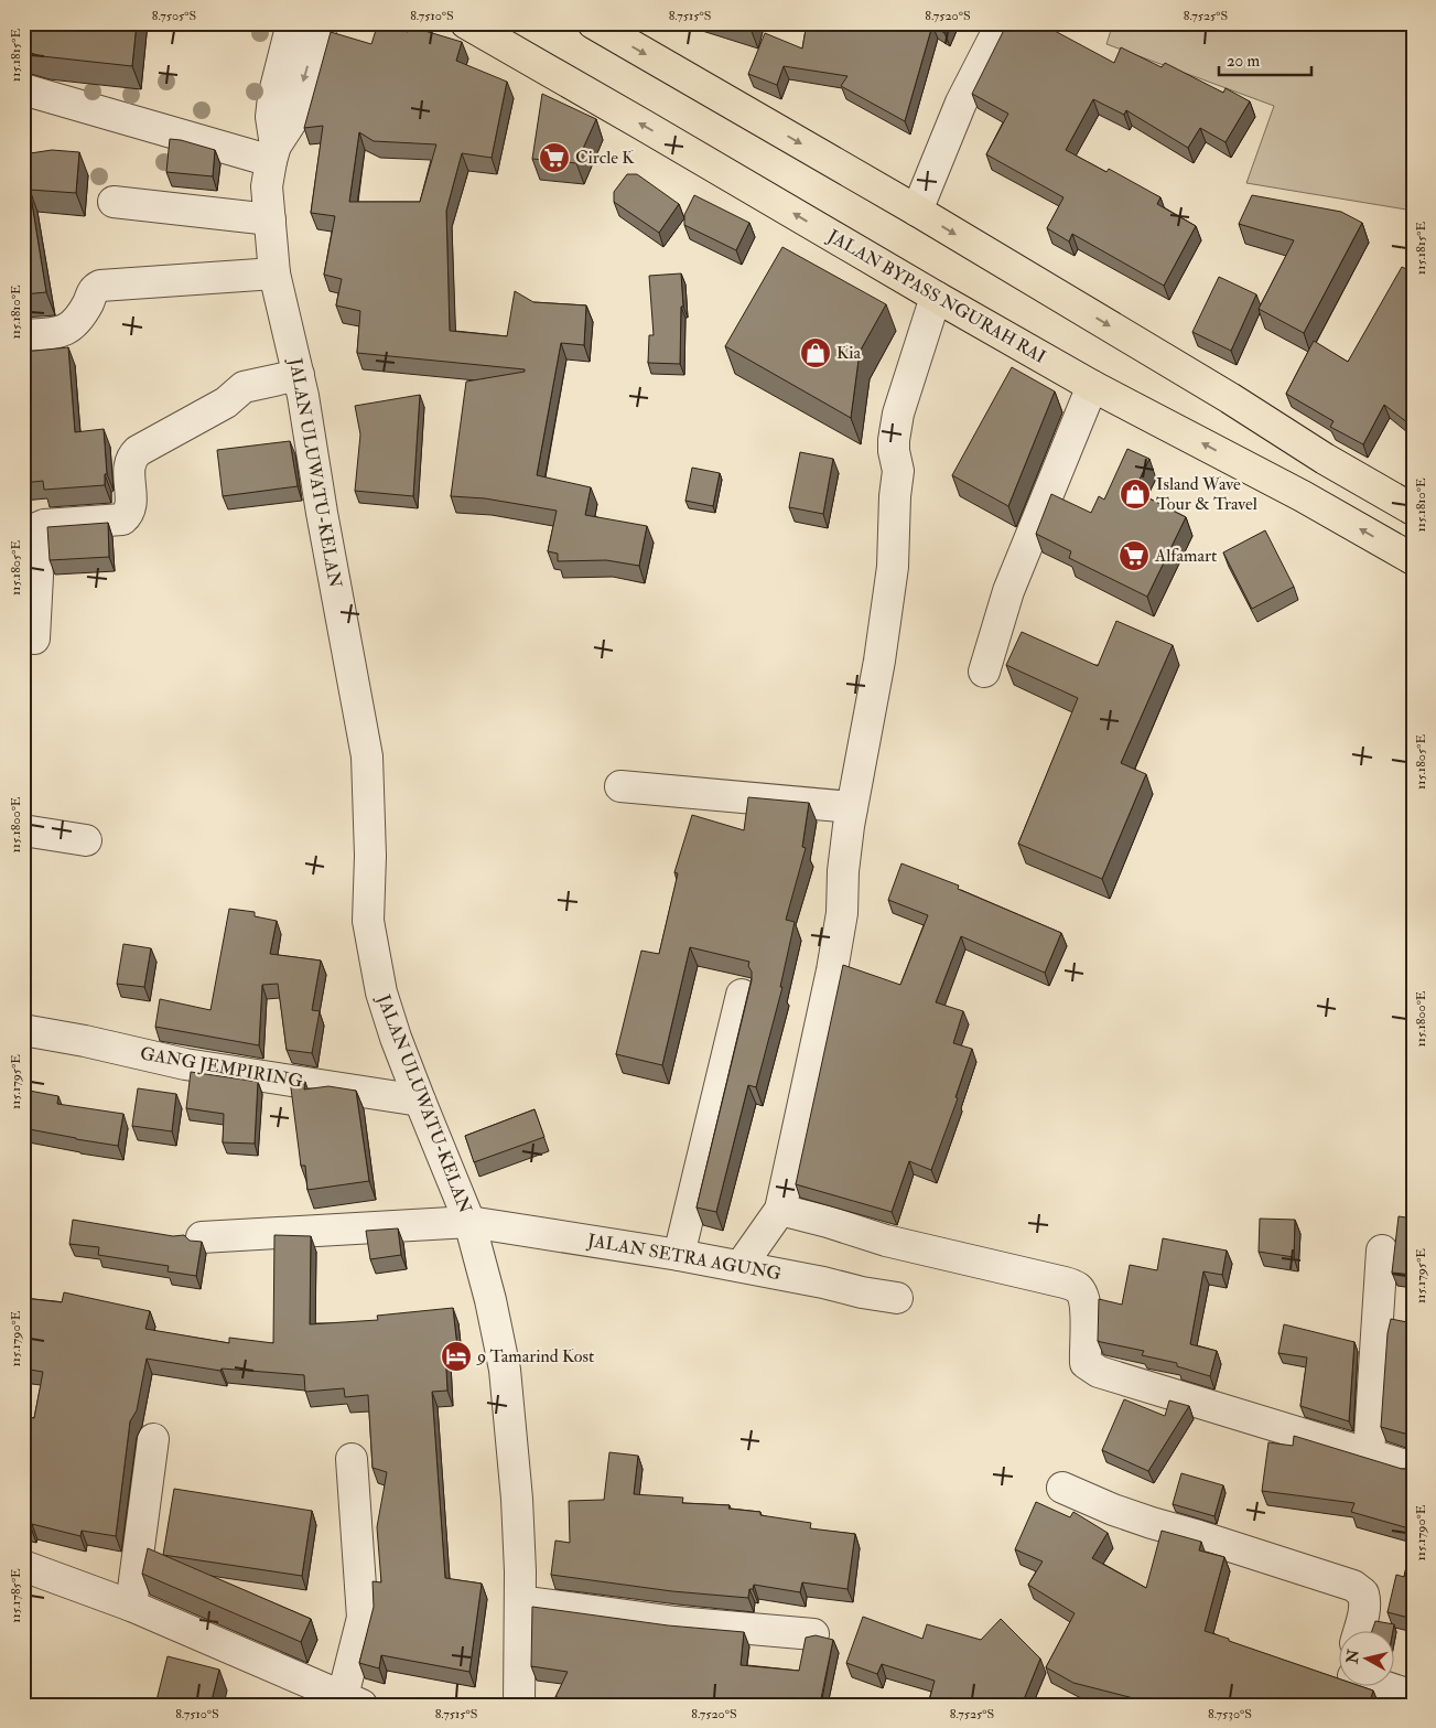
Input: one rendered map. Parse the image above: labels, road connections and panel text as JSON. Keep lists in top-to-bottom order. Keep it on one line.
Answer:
{"streets":{"highway":["JALAN BYPASS NGURAH RAI"],"street":["JALAN ULUWATU-KELAN","GANG JEMPIRING","JALAN SETRA AGUNG"]},"crossings":[["JALAN ULUWATU-KELAN","GANG JEMPIRING"],["JALAN ULUWATU-KELAN","JALAN SETRA AGUNG"]],"places":{"supermarket":["Circle K","Alfamart"],"shop":["Kia","Island Wave Tour & Travel"],"hotel":["9 Tamarind Kost"]},"scale_bar":"20 m","north":"left","coordinates":["8.7505°S","8.7510°S","8.7515°S","8.7520°S","8.7525°S","115.1815°E","115.1810°E","115.1805°E","115.1800°E","115.1795°E","115.1790°E","115.1785°E","8.7530°S"]}
